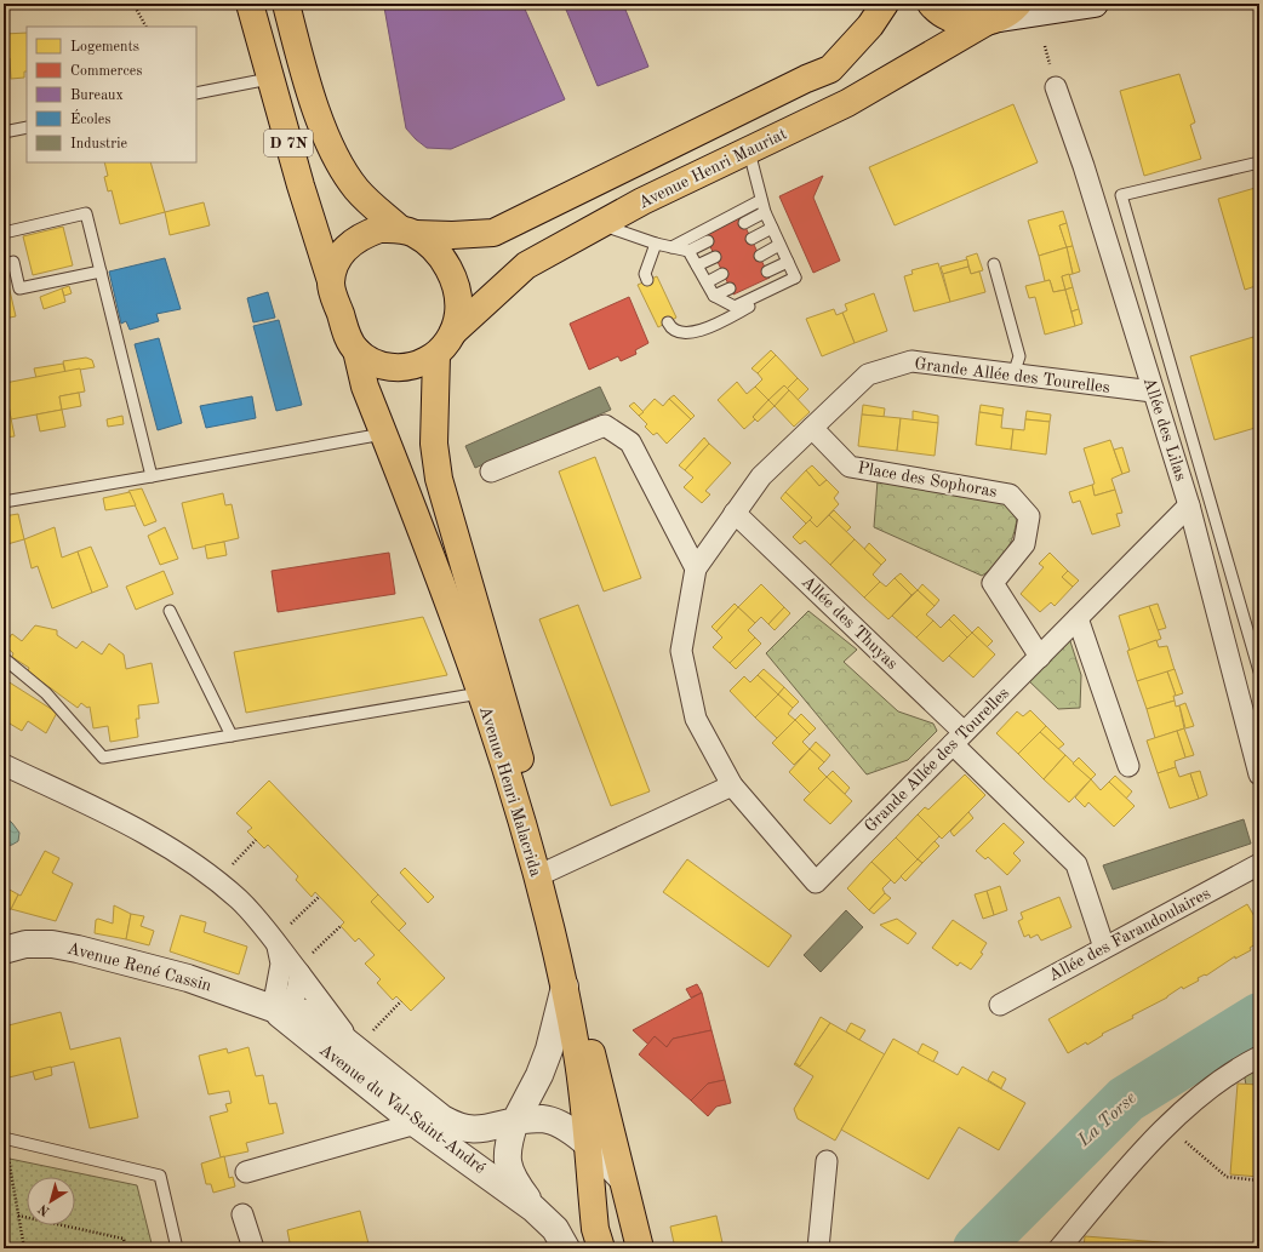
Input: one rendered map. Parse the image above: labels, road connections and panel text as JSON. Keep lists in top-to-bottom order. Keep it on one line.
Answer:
{"streets":{"main road":["D 7N","Avenue Henri Mauriat","Avenue Henri Malacrida"],"street":["Grande Allée des Tourelles","Allée des Lilas","Place des Sophoras","Allée des Thuyas","Allée des Farandoulaires","Avenue René Cassin","Avenue du Val-Saint-André"]},"crossings":[["D 7N","Avenue Henri Mauriat"],["D 7N","Avenue Henri Malacrida"],["Avenue Henri Mauriat","Avenue Henri Malacrida"],["Grande Allée des Tourelles","Allée des Lilas"],["Grande Allée des Tourelles","Place des Sophoras"],["Grande Allée des Tourelles","Allée des Thuyas"],["Allée des Thuyas","Allée des Farandoulaires"],["Avenue Henri Malacrida","Avenue du Val-Saint-André"],["Avenue René Cassin","Avenue du Val-Saint-André"]],"water":["La Torse"],"legend":["Logements","Commerces","Bureaux","Écoles","Industrie"],"north":"bottom left"}
